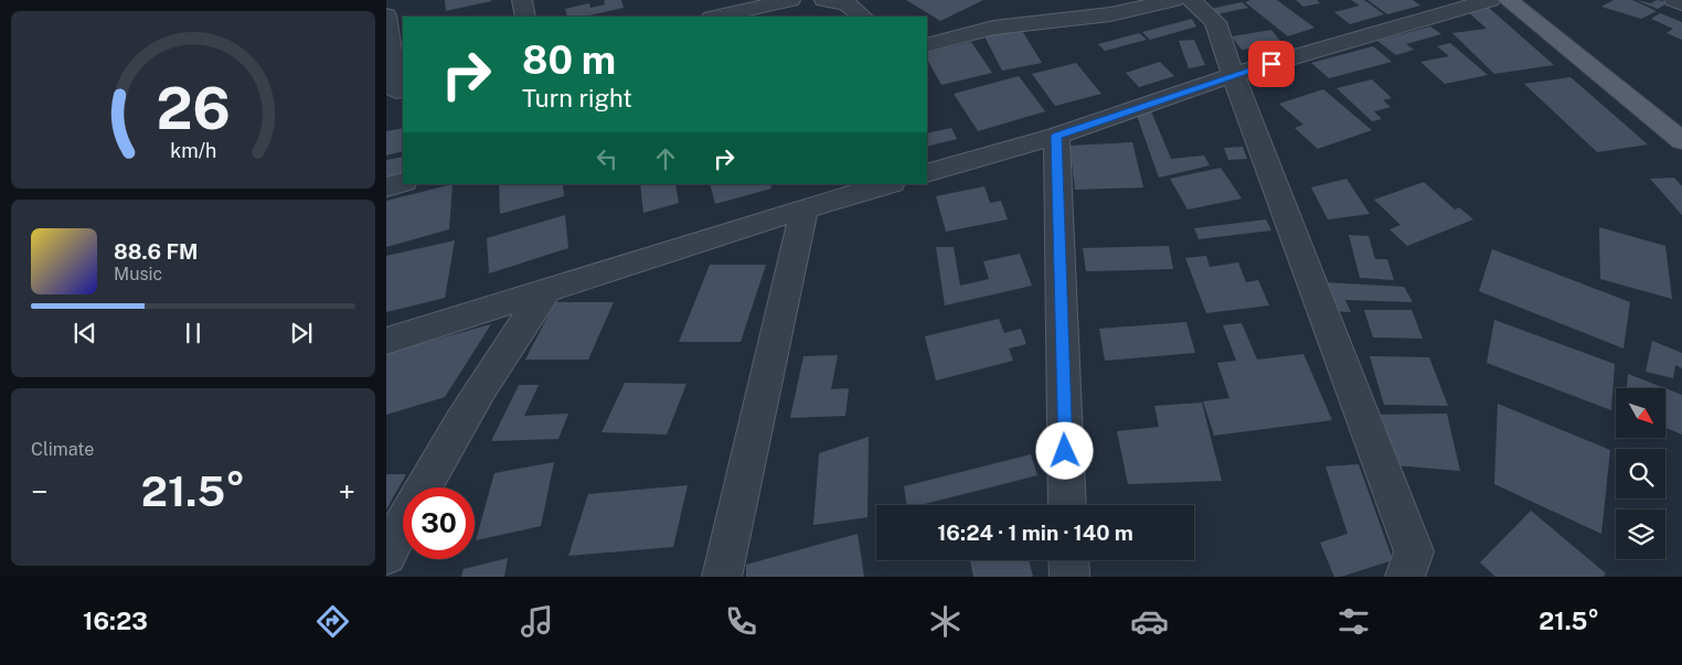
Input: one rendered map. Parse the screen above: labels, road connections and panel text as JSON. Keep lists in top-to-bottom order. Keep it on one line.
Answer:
{"north":"bottom right","page":{"turn":["80 m","Turn right"],"song":["88.6 FM","Music"],"tile":"Climate","heat":["−","21.5°","+"],"limit":"30","trip":"16:24 · 1 min · 140 m","tabs":["16:23","21.5°"],"gauge":["26","km/h"]}}
